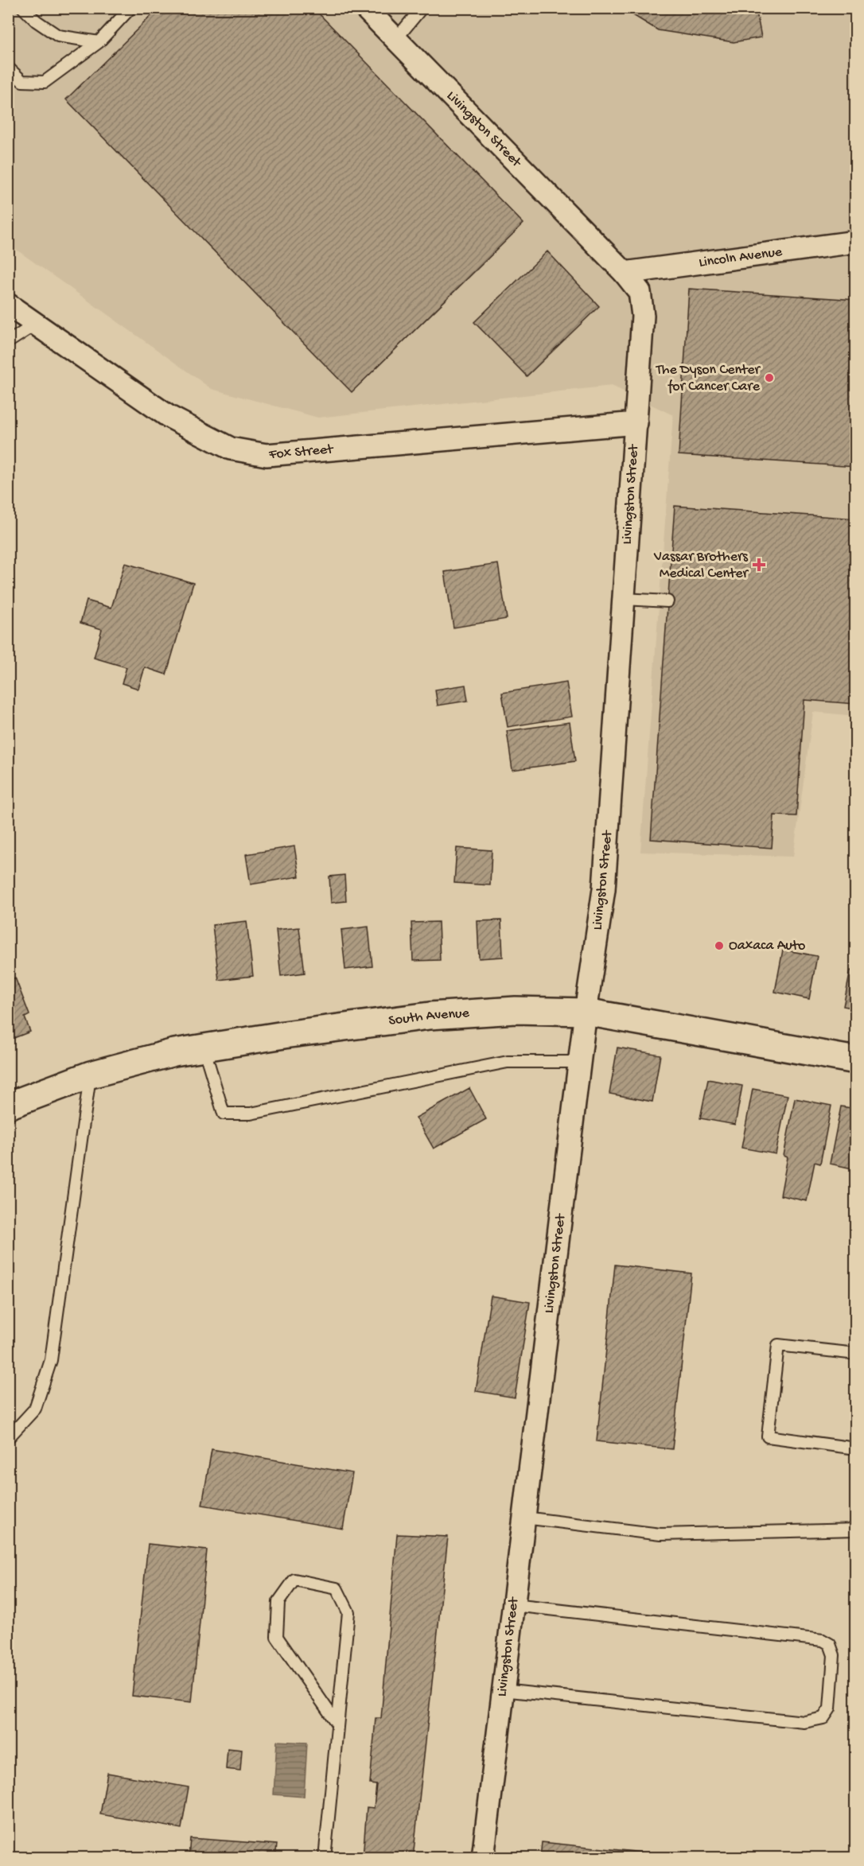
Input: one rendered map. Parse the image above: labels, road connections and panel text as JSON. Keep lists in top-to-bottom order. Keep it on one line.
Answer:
{"streets":{"street":["Livingston Street","Lincoln Avenue","Fox Street","South Avenue"]},"crossings":[["Livingston Street","Lincoln Avenue"],["Livingston Street","Fox Street"],["Livingston Street","South Avenue"]],"places":{"other":["The Dyson Center for Cancer Care","Oaxaca Auto"],"health":["Vassar Brothers Medical Center"]}}
